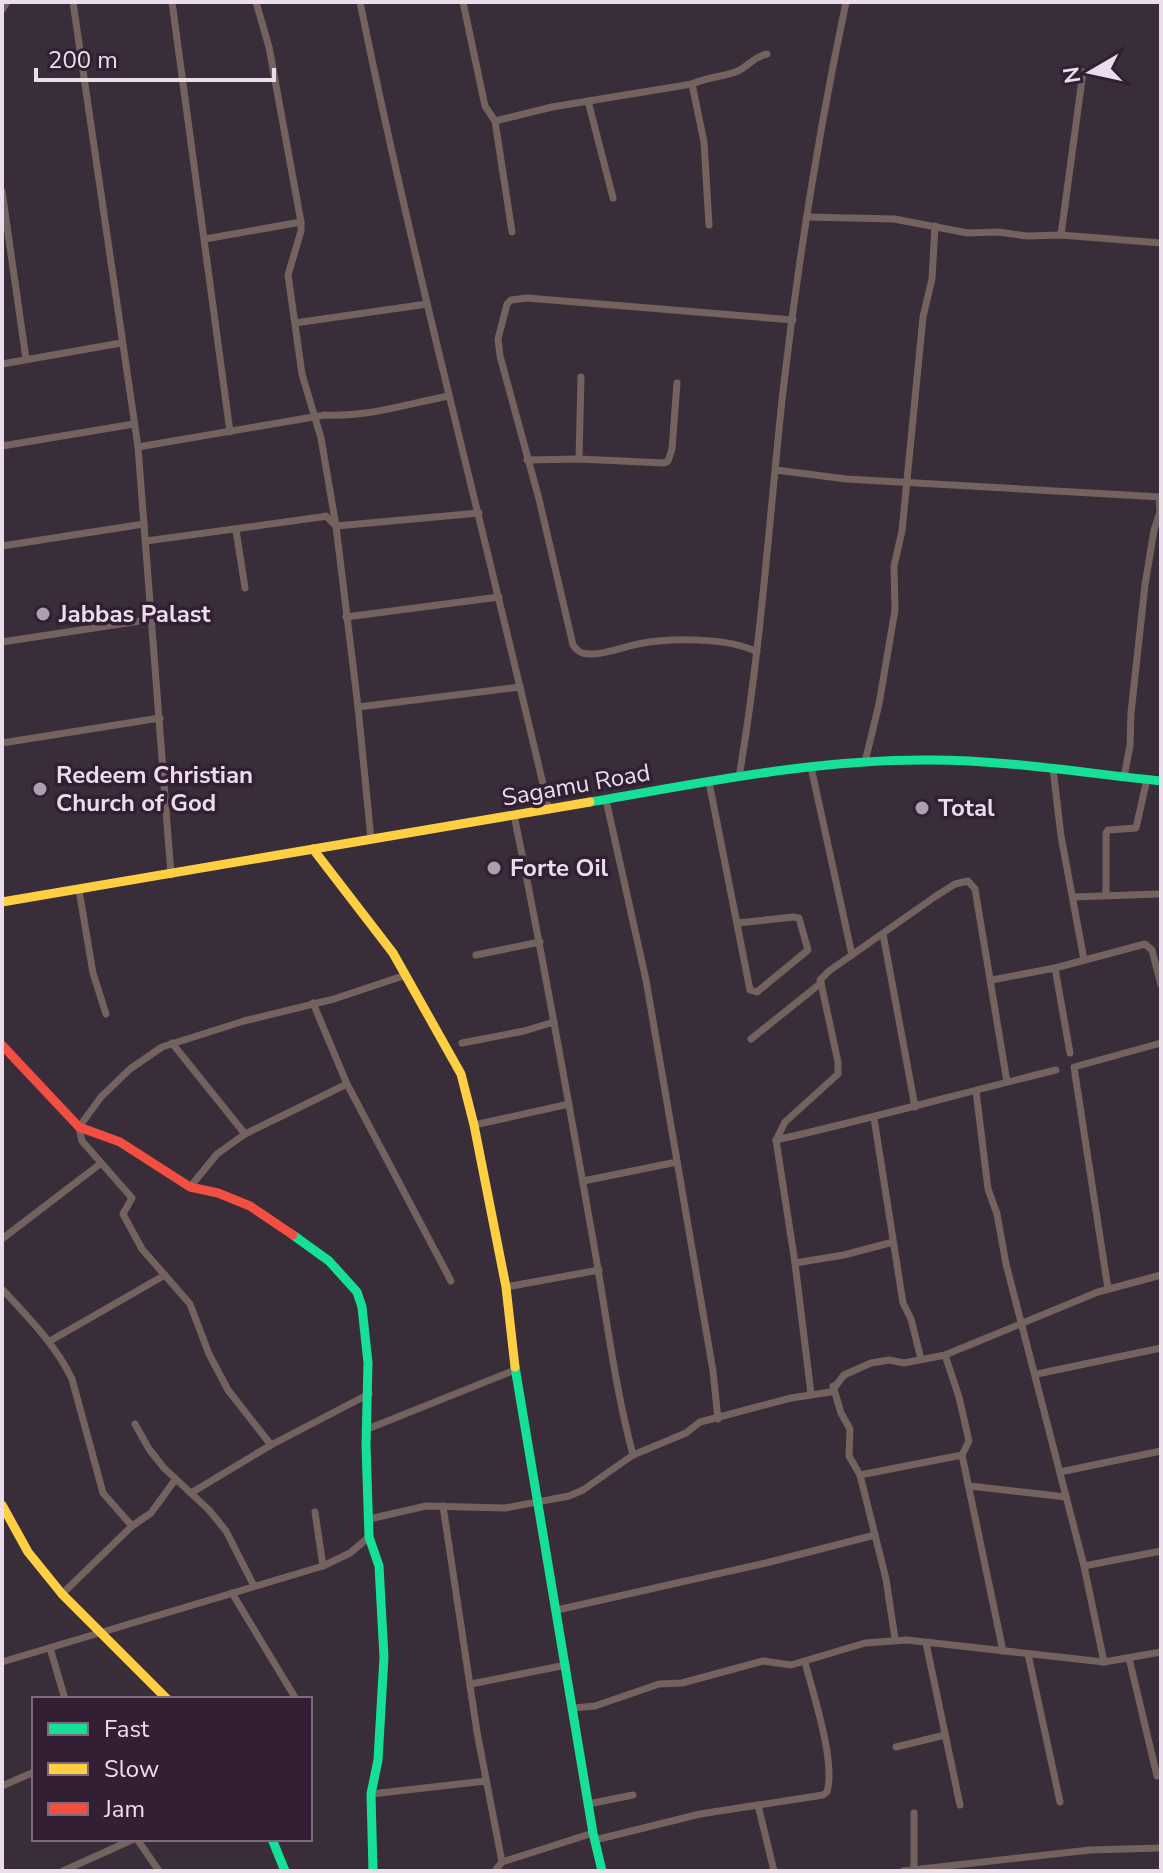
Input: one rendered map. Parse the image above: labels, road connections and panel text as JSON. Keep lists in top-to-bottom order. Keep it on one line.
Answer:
{"streets":{"main road":["Sagamu Road"]},"places":["Jabbas Palast","Redeem Christian Church of God","Total","Forte Oil"],"legend":["Fast","Slow","Jam"],"scale_bar":"200 m","north":"left"}
